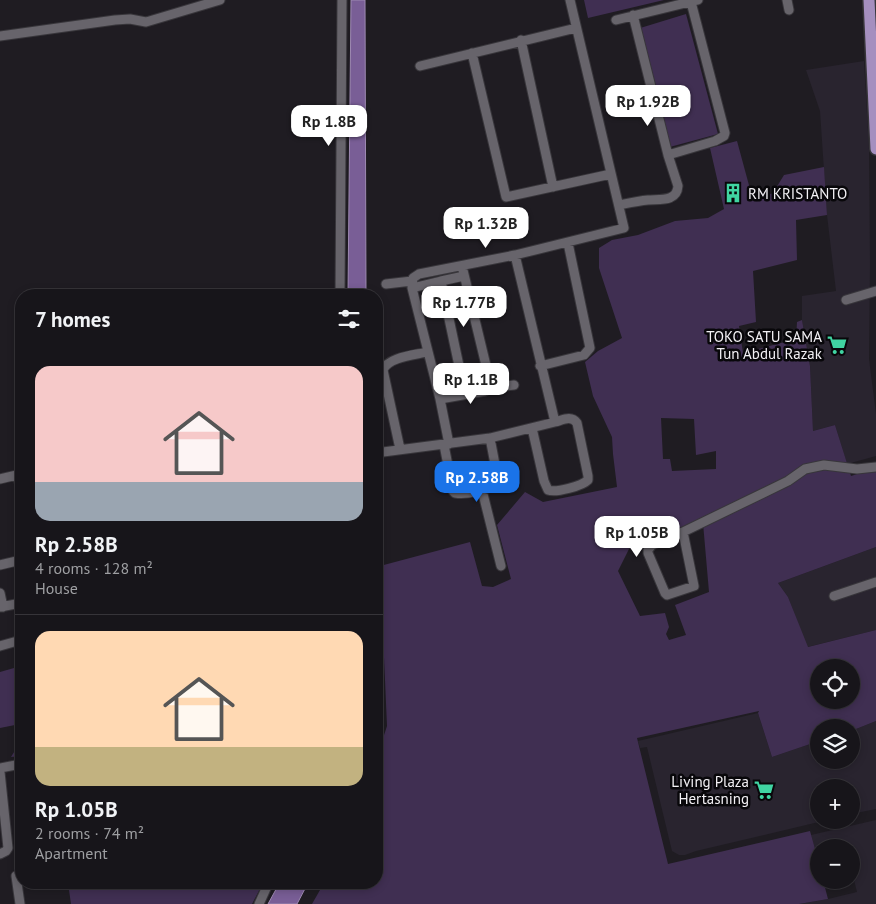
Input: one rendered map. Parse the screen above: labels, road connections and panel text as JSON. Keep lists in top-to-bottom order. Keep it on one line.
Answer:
{"places":{"building":["RM KRISTANTO"],"supermarket":["TOKO SATU SAMA Tun Abdul Razak","Living Plaza Hertasning"]},"page":{"price":["Rp 1.92B","Rp 1.8B","Rp 1.32B","Rp 1.77B","Rp 1.1B","Rp 2.58B","Rp 1.05B"],"heading":"7 homes","list":[{"name":"Rp 2.58B","note":"4 rooms · 128 m² · House"},{"name":"Rp 1.05B","note":"2 rooms · 74 m² · Apartment"}],"map_buttons":["+","−"]}}
